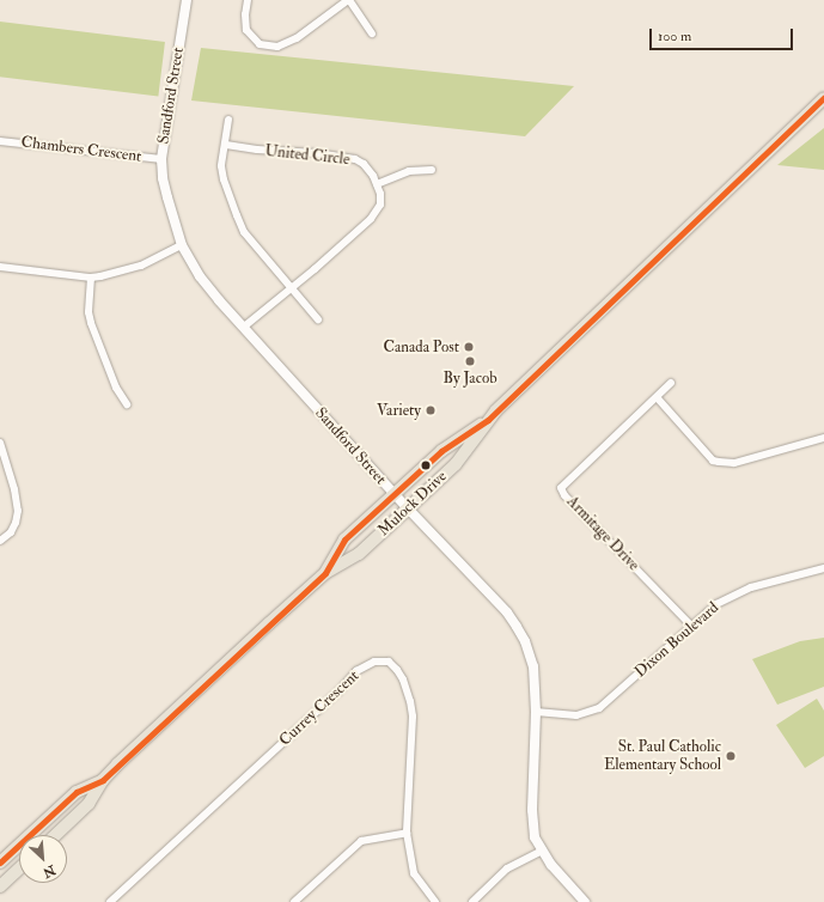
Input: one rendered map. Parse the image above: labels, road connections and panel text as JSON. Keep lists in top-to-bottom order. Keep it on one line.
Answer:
{"streets":{"main road":["Mulock Drive"],"street":["Sandford Street","Chambers Crescent","United Circle","Armitage Drive","Dixon Boulevard","Currey Crescent"]},"crossings":[["Sandford Street","Chambers Crescent"],["Sandford Street","Mulock Drive"],["Sandford Street","Dixon Boulevard"],["Armitage Drive","Dixon Boulevard"]],"places":["Canada Post","By Jacob","Variety","St. Paul Catholic Elementary School"],"scale_bar":"100 m","north":"bottom right"}
